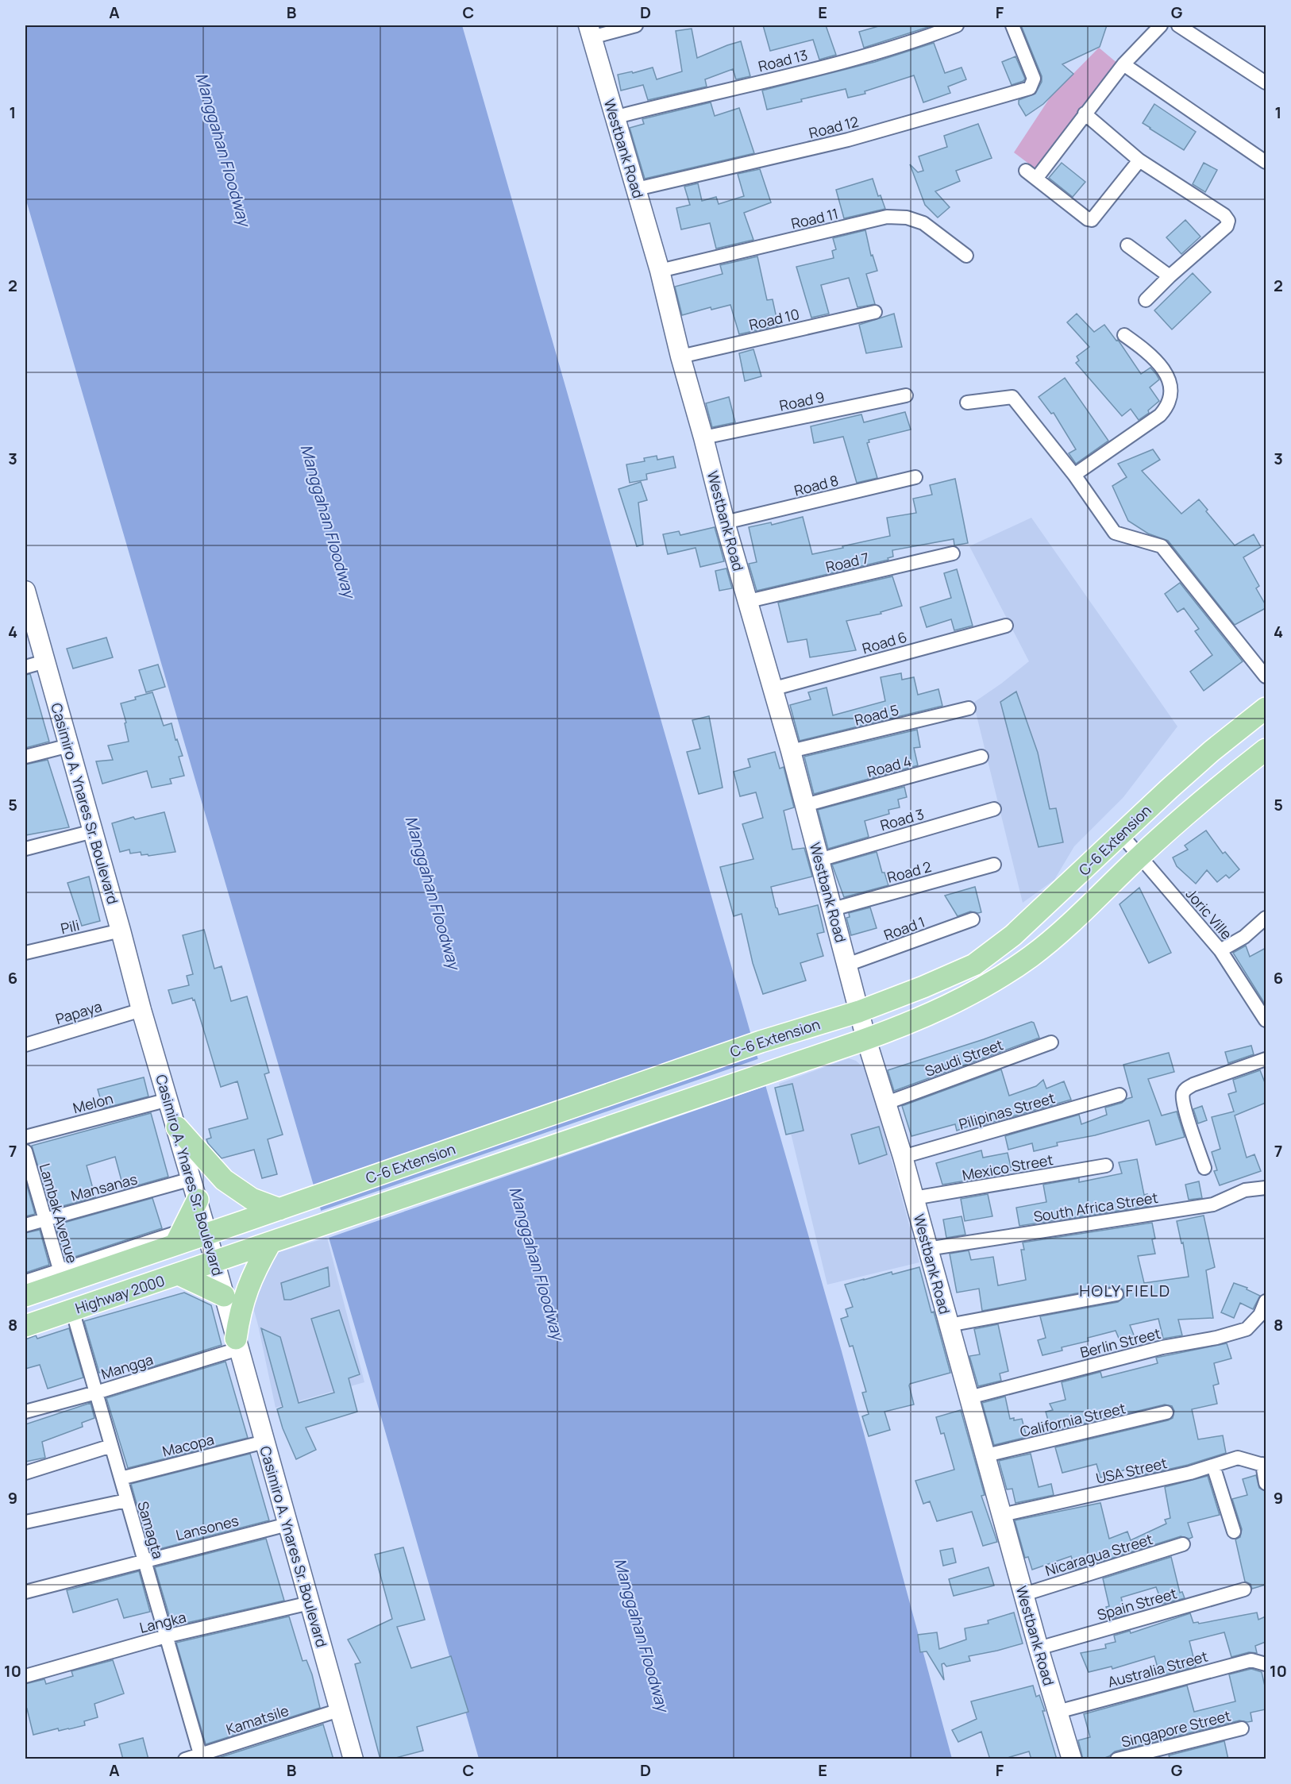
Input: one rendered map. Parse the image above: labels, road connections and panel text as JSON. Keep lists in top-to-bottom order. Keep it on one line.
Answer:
{"streets":{"main road":["C-6 Extension","Highway 2000"],"street":["Road 13","Road 12","Westbank Road","Road 11","Road 10","Road 9","Road 8","Road 7","Road 6","Road 5","Road 4","Casimiro A. Ynares Sr. Boulevard","Road 3","Road 2","Joric Ville","Pili","Road 1","Papaya","Saudi Street","Melon","Pilipinas Street","Mexico Street","Mansanas","South Africa Street","Lambak Avenue","Berlin Street","Mangga","California Street","Macopa","USA Street","Lansones","Samagta","Nicaragua Street","Spain Street","Langka","Australia Street","Kamatsile","Singapore Street"]},"crossings":[["Road 13","Westbank Road"],["Road 12","Westbank Road"],["Westbank Road","Road 11"],["Westbank Road","Road 10"],["Westbank Road","Road 9"],["Westbank Road","Road 8"],["Westbank Road","Road 7"],["Westbank Road","Road 6"],["Westbank Road","Road 5"],["Westbank Road","Road 4"],["Westbank Road","Road 3"],["Westbank Road","C-6 Extension"],["Westbank Road","Road 2"],["Westbank Road","Road 1"],["Westbank Road","Saudi Street"],["Westbank Road","Pilipinas Street"],["Westbank Road","Mexico Street"],["Westbank Road","South Africa Street"],["Westbank Road","Berlin Street"],["Westbank Road","California Street"],["Westbank Road","USA Street"],["Westbank Road","Nicaragua Street"],["Westbank Road","Spain Street"],["Westbank Road","Australia Street"],["Casimiro A. Ynares Sr. Boulevard","C-6 Extension"],["Casimiro A. Ynares Sr. Boulevard","Pili"],["Casimiro A. Ynares Sr. Boulevard","Papaya"],["Casimiro A. Ynares Sr. Boulevard","Melon"],["Casimiro A. Ynares Sr. Boulevard","Mansanas"],["Casimiro A. Ynares Sr. Boulevard","Highway 2000"],["Casimiro A. Ynares Sr. Boulevard","Mangga"],["Casimiro A. Ynares Sr. Boulevard","Macopa"],["Casimiro A. Ynares Sr. Boulevard","Lansones"],["Casimiro A. Ynares Sr. Boulevard","Langka"],["Casimiro A. Ynares Sr. Boulevard","Kamatsile"],["C-6 Extension","Joric Ville"],["C-6 Extension","Highway 2000"],["Mansanas","Lambak Avenue"],["Lambak Avenue","Highway 2000"],["Highway 2000","Samagta"],["Mangga","Samagta"],["Macopa","Samagta"],["Lansones","Samagta"],["Samagta","Langka"],["Samagta","Kamatsile"]],"districts":["HOLY FIELD"],"water":["Manggahan Floodway"],"grid":{"columns":["A","B","C","D","E","F","G"],"rows":["1","2","3","4","5","6","7","8","9","10"]}}
